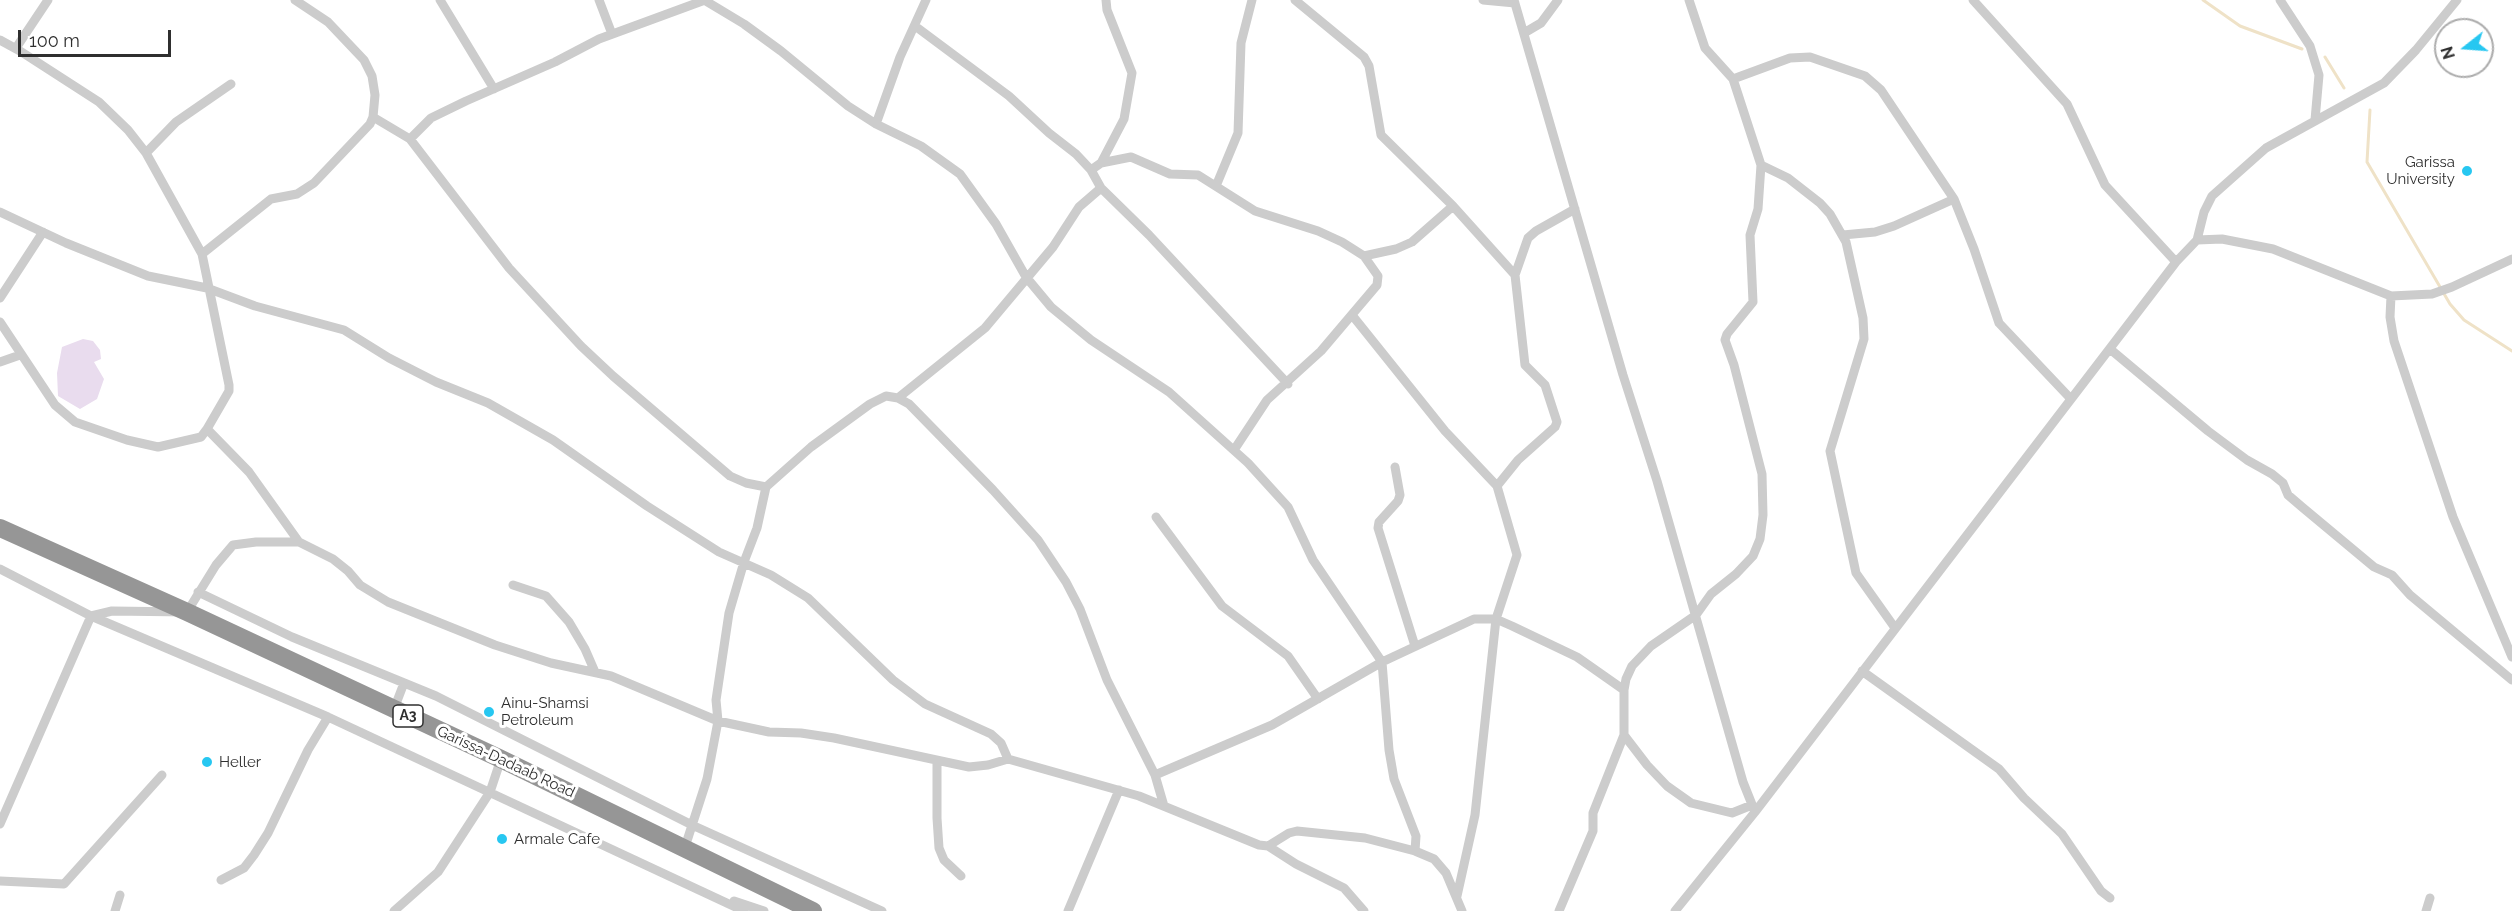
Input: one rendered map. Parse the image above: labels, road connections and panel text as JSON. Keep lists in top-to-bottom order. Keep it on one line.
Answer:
{"streets":{"highway":["A3","Garissa-Dadaab Road"]},"places":["Garissa University","Ainu-Shamsi Petroleum","Heller","Armale Cafe"],"scale_bar":"100 m","north":"left"}
